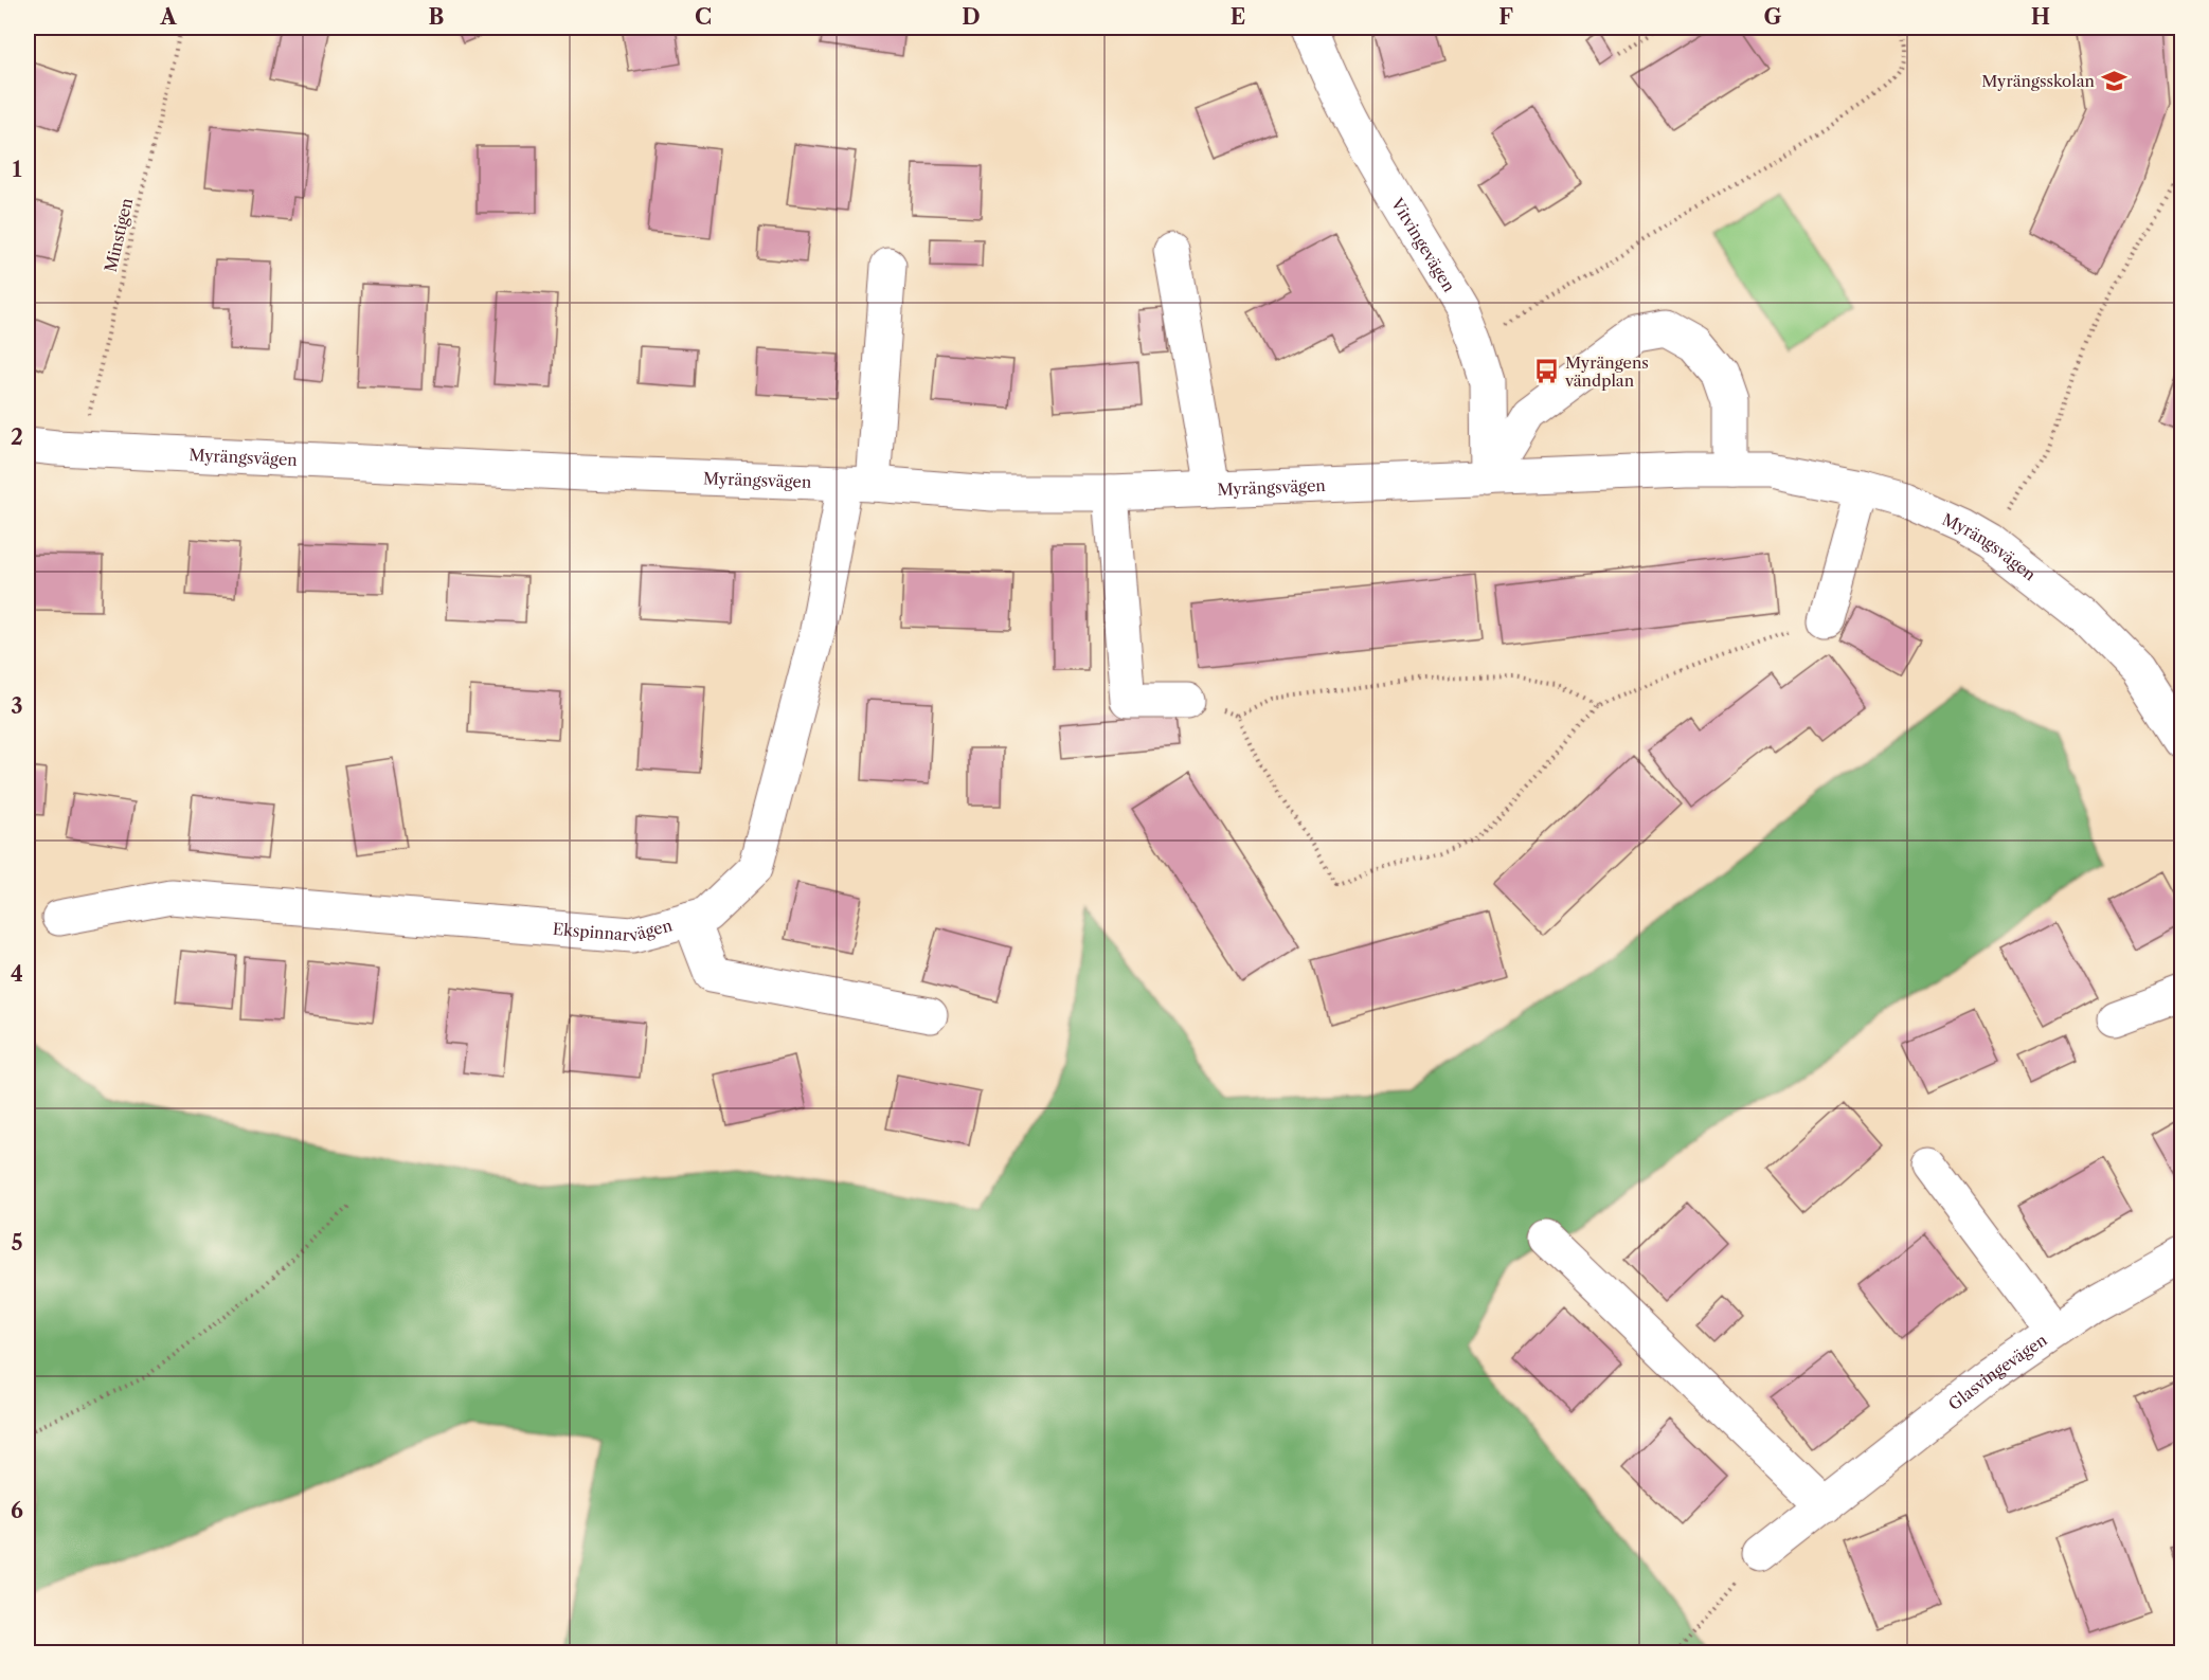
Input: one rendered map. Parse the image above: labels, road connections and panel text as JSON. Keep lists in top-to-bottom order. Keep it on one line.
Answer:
{"streets":{"street":["Vitvingevägen","Myrängsvägen","Ekspinnarvägen","Glasvingevägen"],"path":["Minstigen"]},"crossings":[["Minstigen","Myrängsvägen"],["Vitvingevägen","Myrängsvägen"],["Myrängsvägen","Ekspinnarvägen"]],"places":{"school or university":["Myrängsskolan"],"bus stop":["Myrängens vändplan"]},"grid":{"columns":["A","B","C","D","E","F","G","H"],"rows":["1","2","3","4","5","6"]}}
